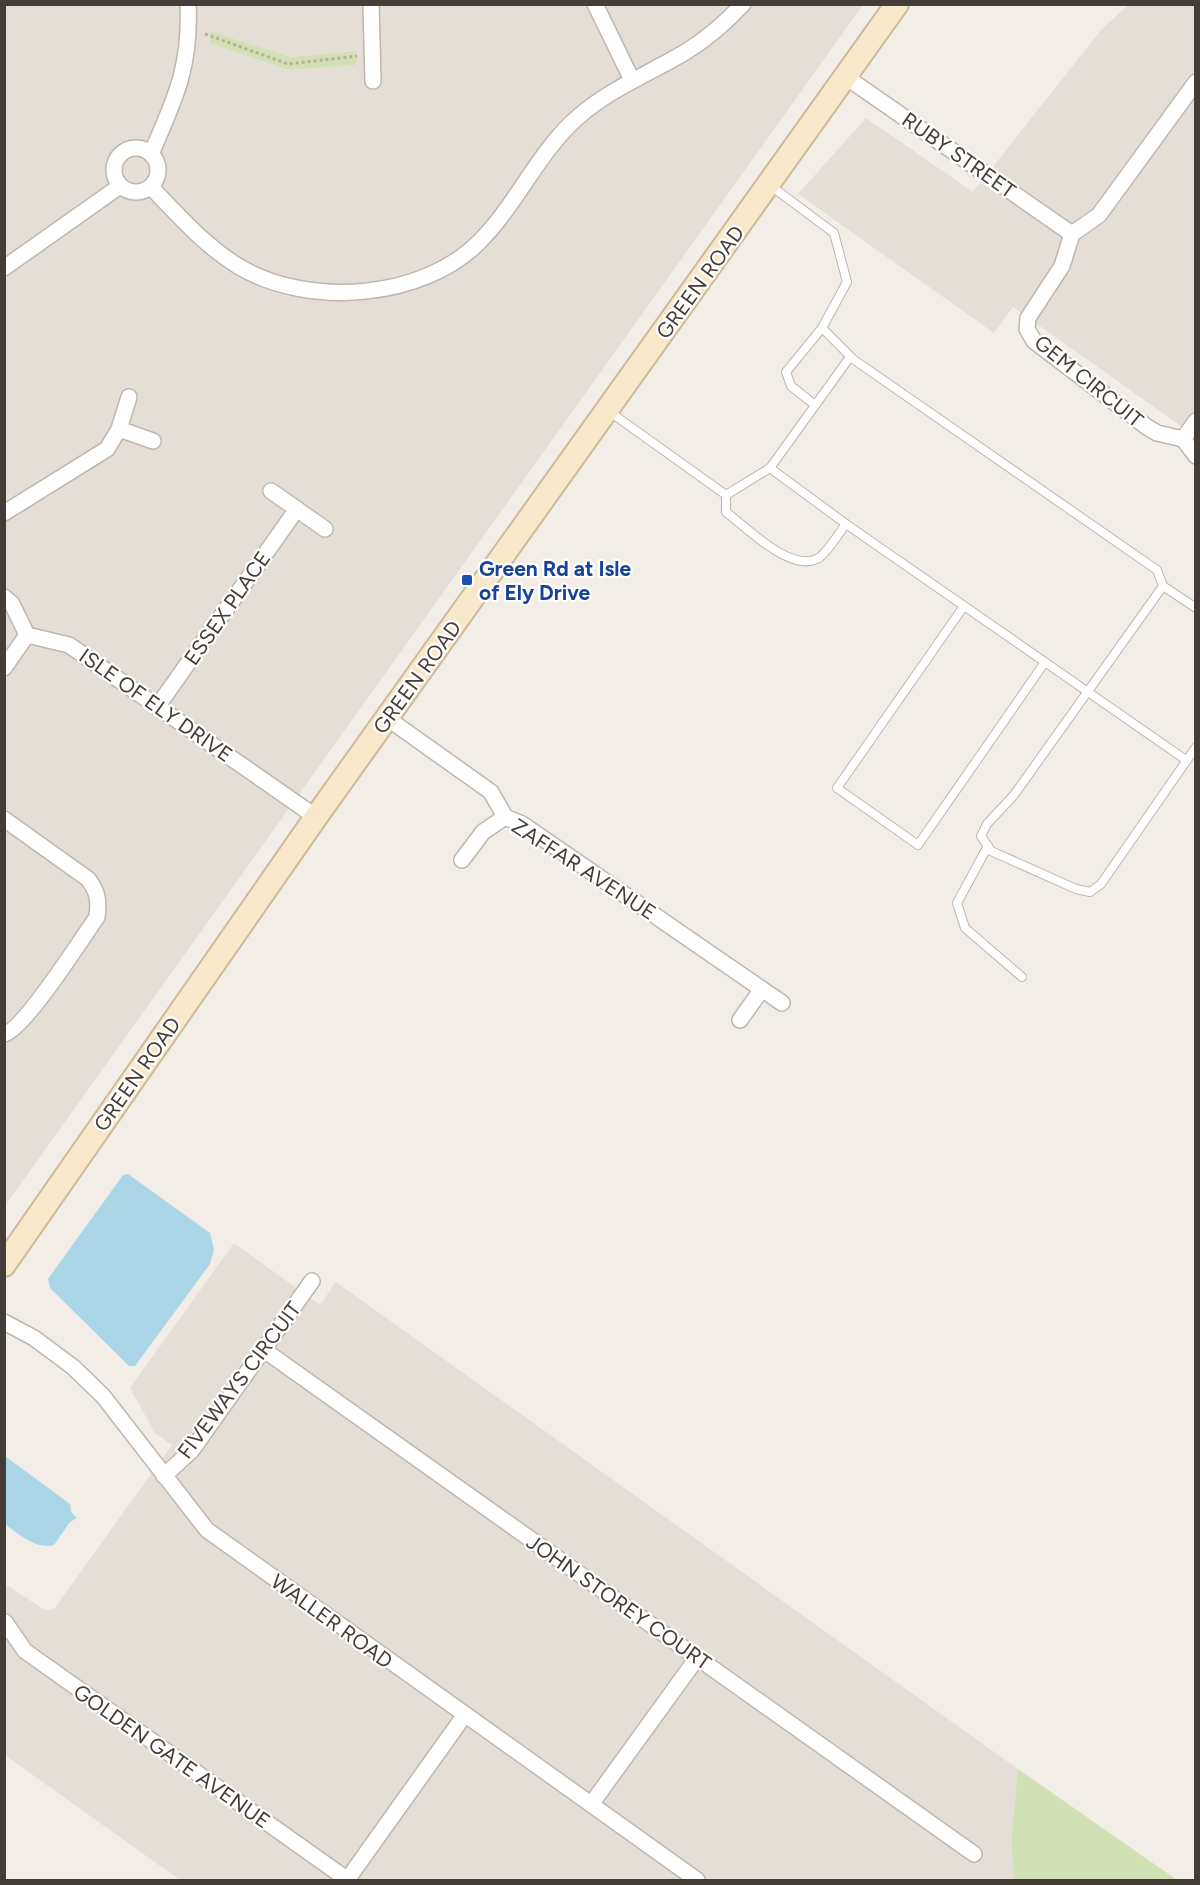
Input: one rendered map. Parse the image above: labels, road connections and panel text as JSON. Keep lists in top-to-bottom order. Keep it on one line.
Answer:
{"streets":{"street":["RUBY STREET","GREEN ROAD","GEM CIRCUIT","ESSEX PLACE","ISLE OF ELY DRIVE","ZAFFAR AVENUE","FIVEWAYS CIRCUIT","JOHN STOREY COURT","WALLER ROAD","GOLDEN GATE AVENUE"]},"crossings":[["RUBY STREET","GREEN ROAD"],["RUBY STREET","GEM CIRCUIT"],["GREEN ROAD","ISLE OF ELY DRIVE"],["GREEN ROAD","ZAFFAR AVENUE"],["ESSEX PLACE","ISLE OF ELY DRIVE"],["FIVEWAYS CIRCUIT","JOHN STOREY COURT"],["FIVEWAYS CIRCUIT","WALLER ROAD"]],"places":{"transit":["Green Rd at Isle of Ely Drive"]}}
